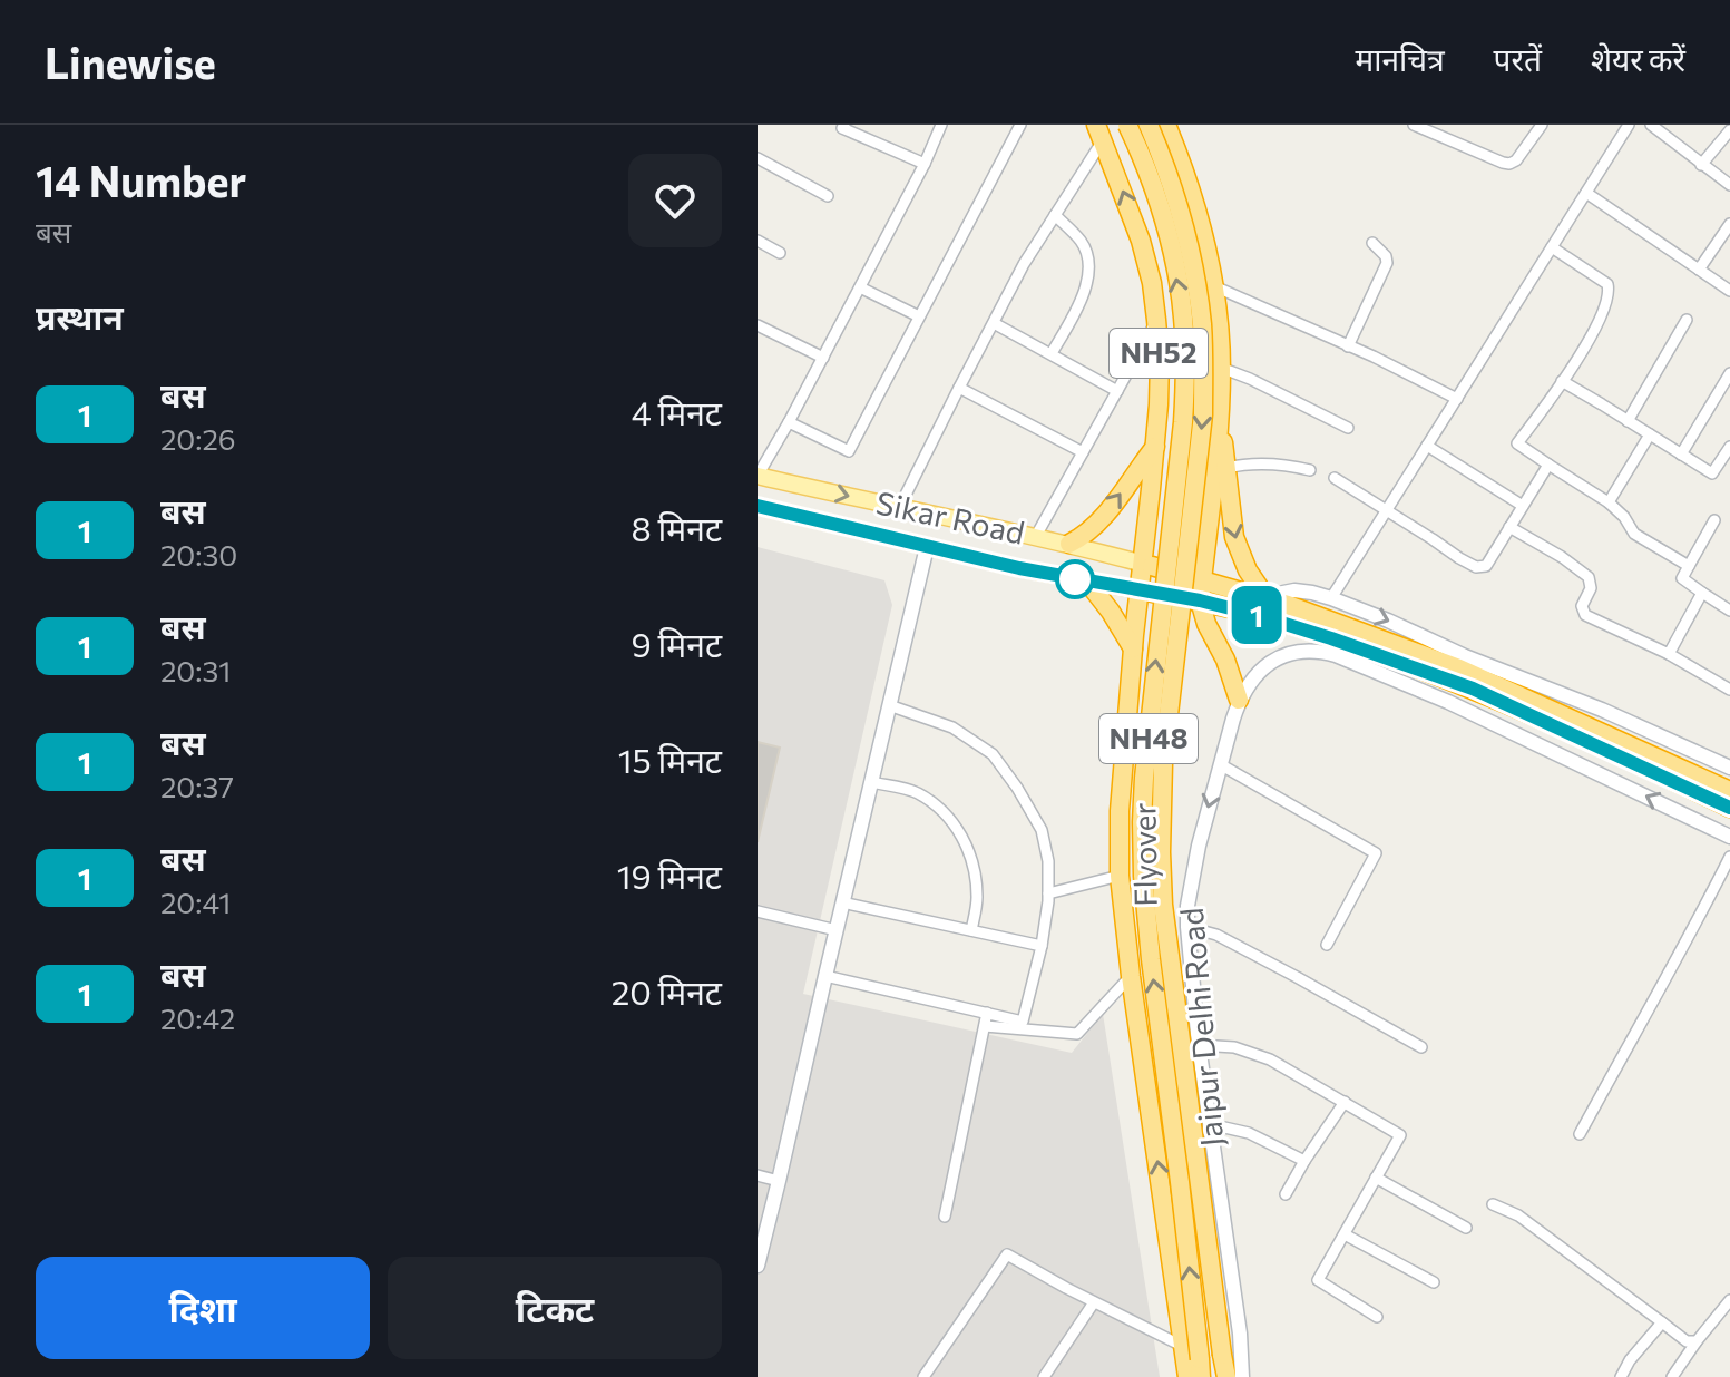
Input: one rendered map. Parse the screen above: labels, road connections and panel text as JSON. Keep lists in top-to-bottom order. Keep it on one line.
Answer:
{"streets":{"highway":["NH52","NH48","Flyover"],"main road":["Sikar Road","Jaipur Delhi Road"]},"crossings":[["NH52","Sikar Road"]],"lines":["bus line 1"],"page":{"header":"Linewise","nav":["मानचित्र","परतें","शेयर करें"],"heading":[["14 Number","बस"],"प्रस्थान"],"on_map":"1","list":[{"mark":"1","name":"बस","note":"20:26","value":"4 मिनट"},{"mark":"1","name":"बस","note":"20:30","value":"8 मिनट"},{"mark":"1","name":"बस","note":"20:31","value":"9 मिनट"},{"mark":"1","name":"बस","note":"20:37","value":"15 मिनट"},{"mark":"1","name":"बस","note":"20:41","value":"19 मिनट"},{"mark":"1","name":"बस","note":"20:42","value":"20 मिनट"}],"buttons":["दिशा","टिकट"]}}
